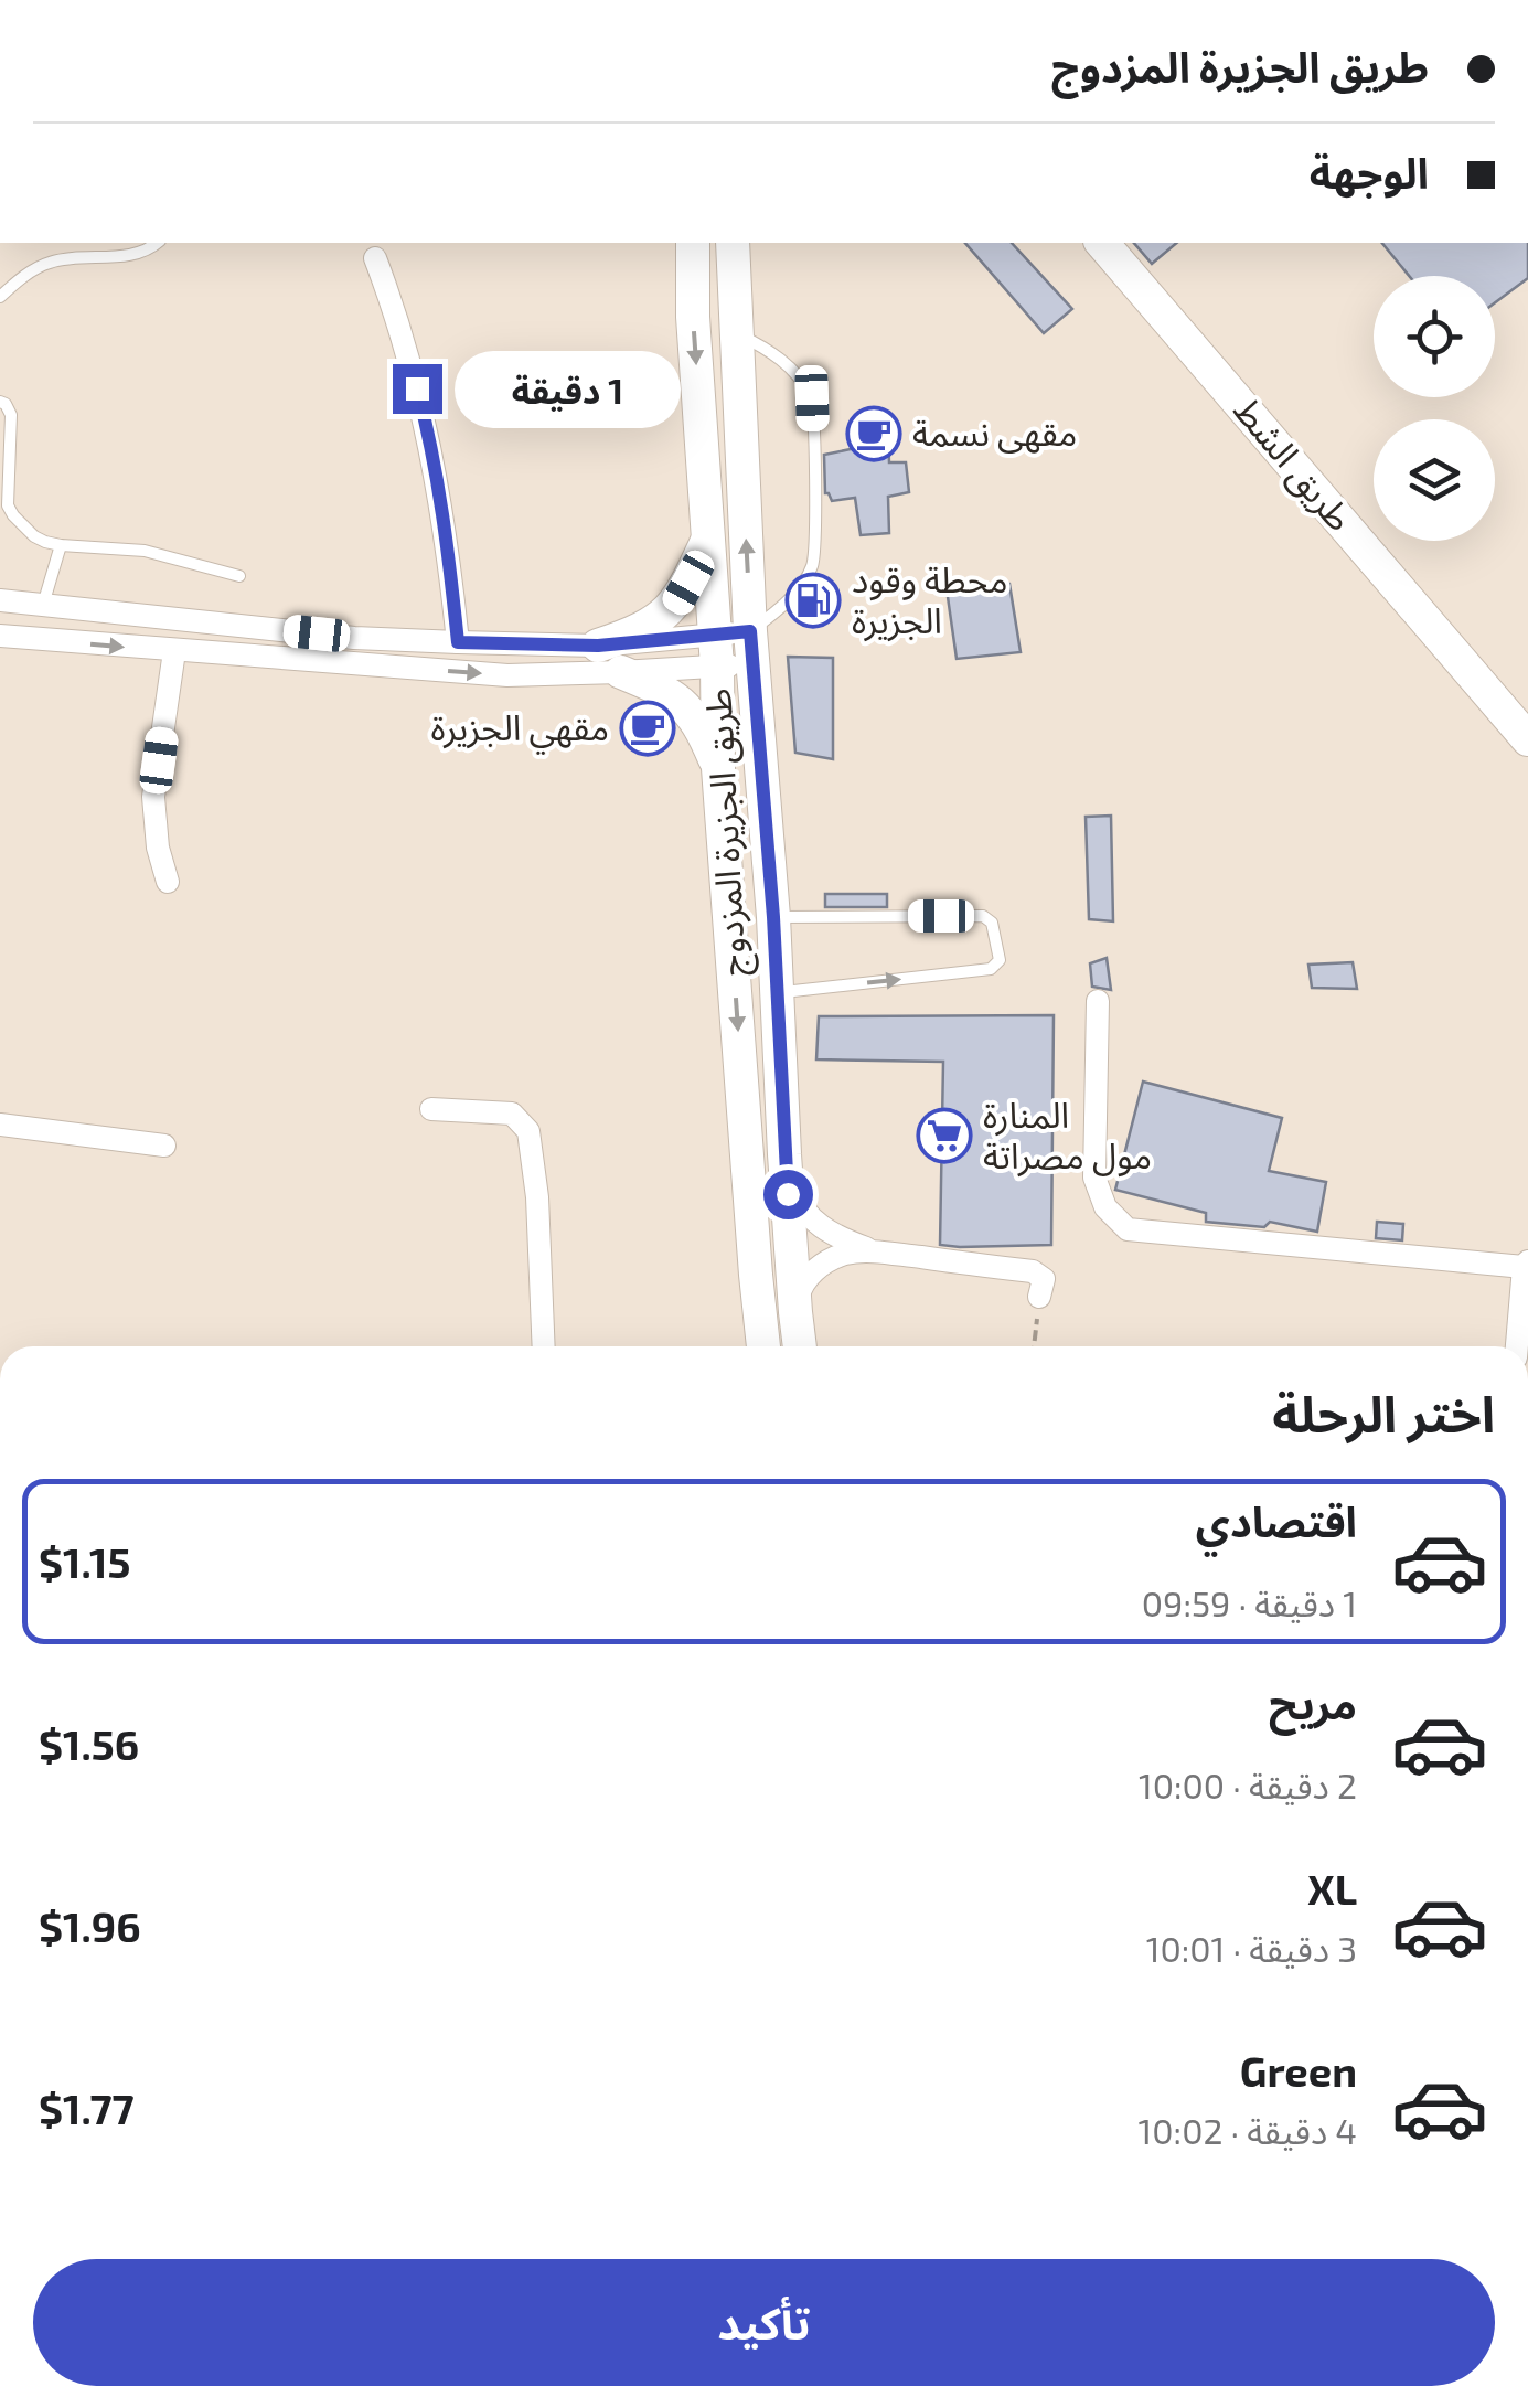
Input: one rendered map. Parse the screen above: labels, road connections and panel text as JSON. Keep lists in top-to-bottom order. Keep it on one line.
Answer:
{"streets":{"main road":["طريق الشط","طريق الجزيرة المزدوج"]},"places":{"cafe":["مقهى نسمة","مقهي الجزيرة"],"fuel station":["محطة وقود الجزيرة"],"supermarket":["المنارة مول مصراتة"]},"page":{"banner":["طريق الجزيرة المزدوج","الوجهة"],"bubble":"1 دقيقة","heading":"اختر الرحلة","list":[{"name":"اقتصادي","note":"1 دقيقة · 09:59","value":"$1.15"},{"name":"مريح","note":"2 دقيقة · 10:00","value":"$1.56"},{"name":"XL","note":"3 دقيقة · 10:01","value":"$1.96"},{"name":"Green","note":"4 دقيقة · 10:02","value":"$1.77"}],"buttons":"تأكيد"}}
